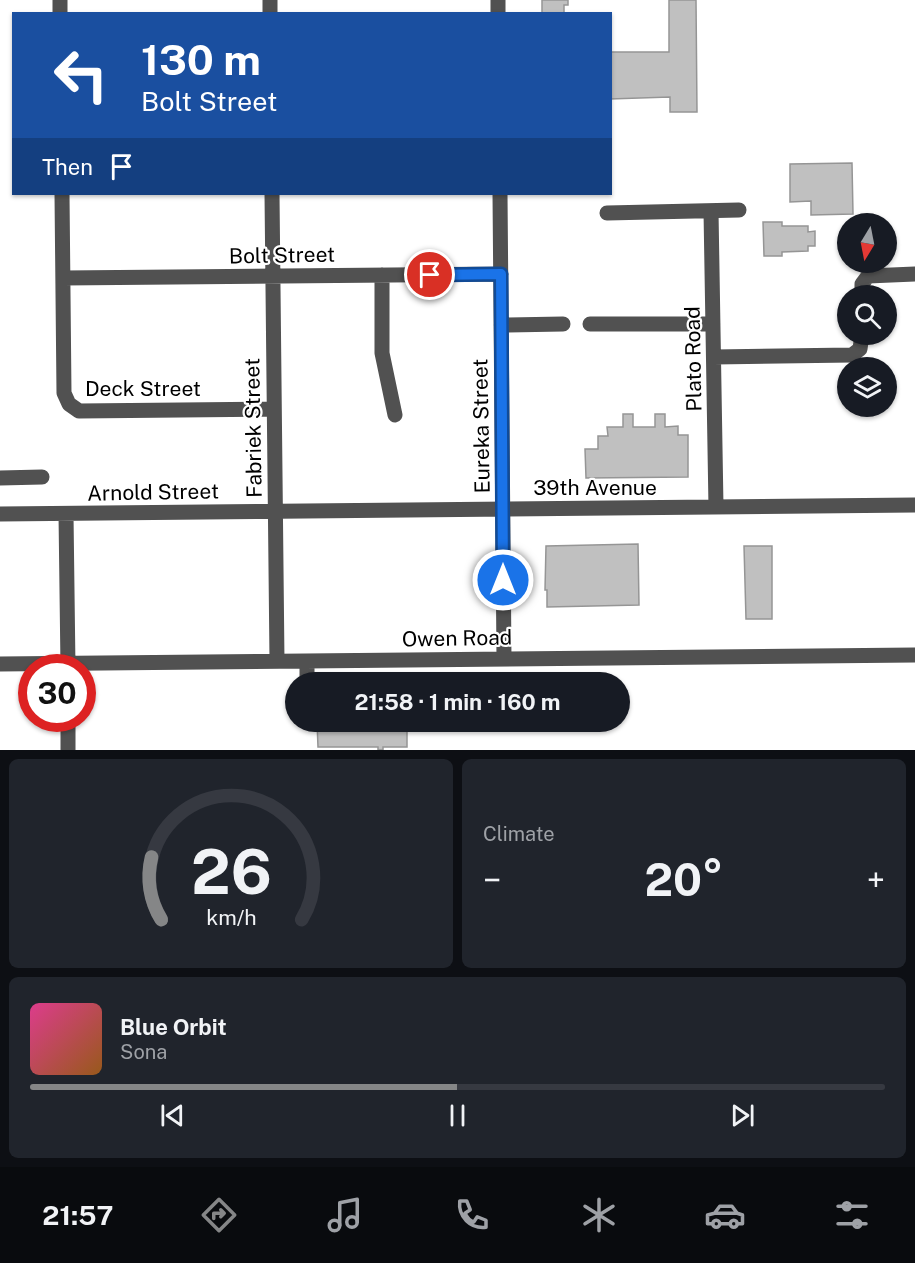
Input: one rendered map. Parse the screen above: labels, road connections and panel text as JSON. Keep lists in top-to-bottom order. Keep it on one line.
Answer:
{"streets":{"street":["Bolt Street","Plato Road","Deck Street","Eureka Street","Fabriek Street","39th Avenue","Arnold Street","Owen Road"]},"crossings":[["Bolt Street","Deck Street"],["Bolt Street","Eureka Street"],["Bolt Street","Fabriek Street"],["Plato Road","39th Avenue"],["Deck Street","Fabriek Street"],["Eureka Street","39th Avenue"],["Eureka Street","Owen Road"],["Fabriek Street","39th Avenue"],["Fabriek Street","Arnold Street"],["Fabriek Street","Owen Road"],["39th Avenue","Arnold Street"]],"north":"bottom","page":{"turn":["130 m","Bolt Street"],"then":"Then","limit":"30","trip":"21:58 · 1 min · 160 m","tile":"Climate","heat":["−","20°","+"],"song":["Blue Orbit","Sona"],"tabs":"21:57","gauge":["26","km/h"]}}
